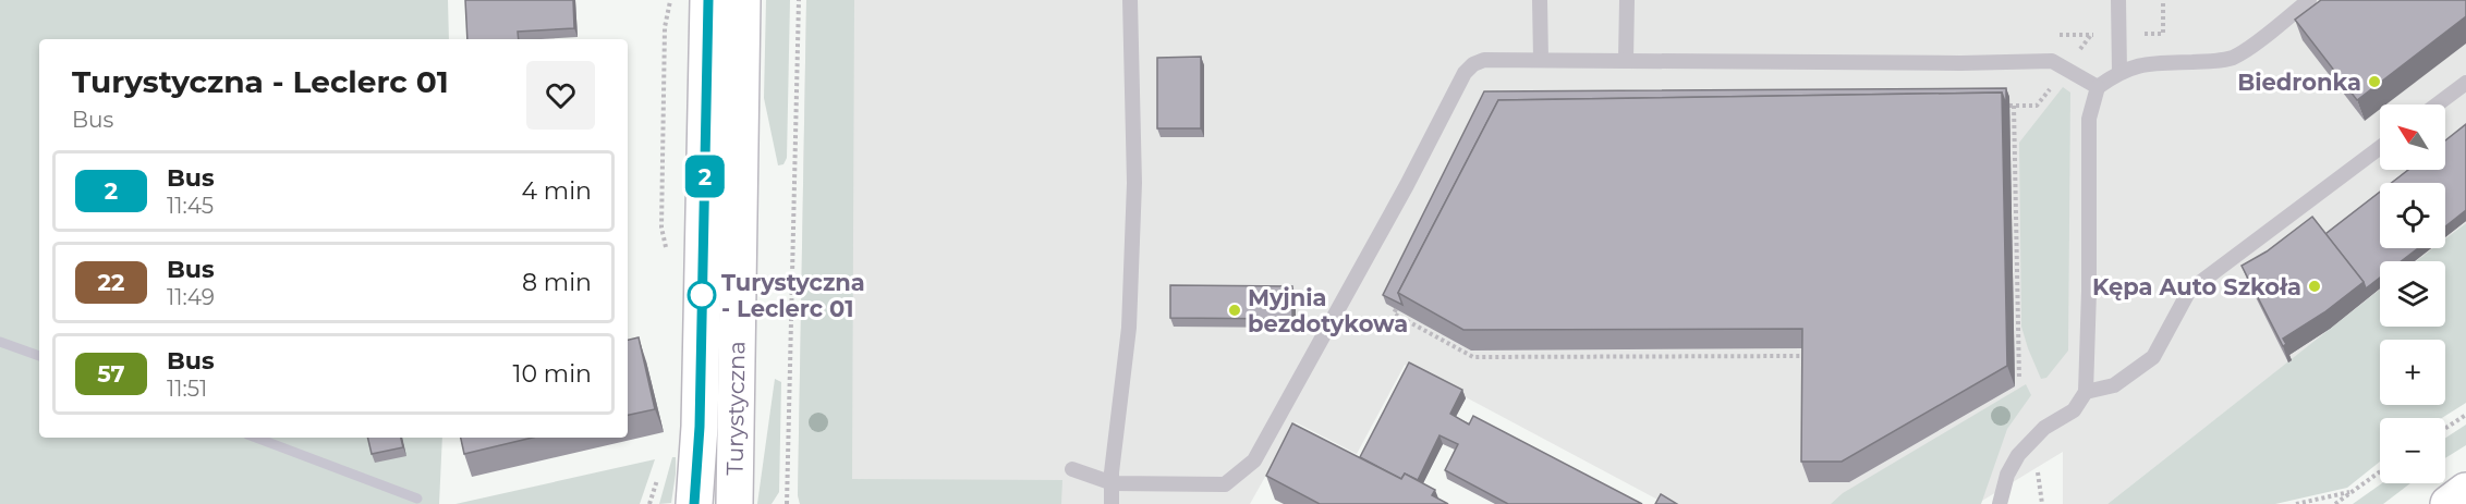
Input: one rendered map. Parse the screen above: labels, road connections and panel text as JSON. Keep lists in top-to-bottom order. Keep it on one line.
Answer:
{"streets":{"main road":["Turystyczna"]},"places":["Biedronka","Kępa Auto Szkoła","Turystyczna - Leclerc 01","Myjnia bezdotykowa"],"lines":["bus line 2"],"north":"top left","page":{"on_map":"2","heading":["Turystyczna - Leclerc 01","Bus"],"map_buttons":["+","−"],"list":[{"mark":"2","name":"Bus","note":"11:45","value":"4 min"},{"mark":"22","name":"Bus","note":"11:49","value":"8 min"},{"mark":"57","name":"Bus","note":"11:51","value":"10 min"}]}}
